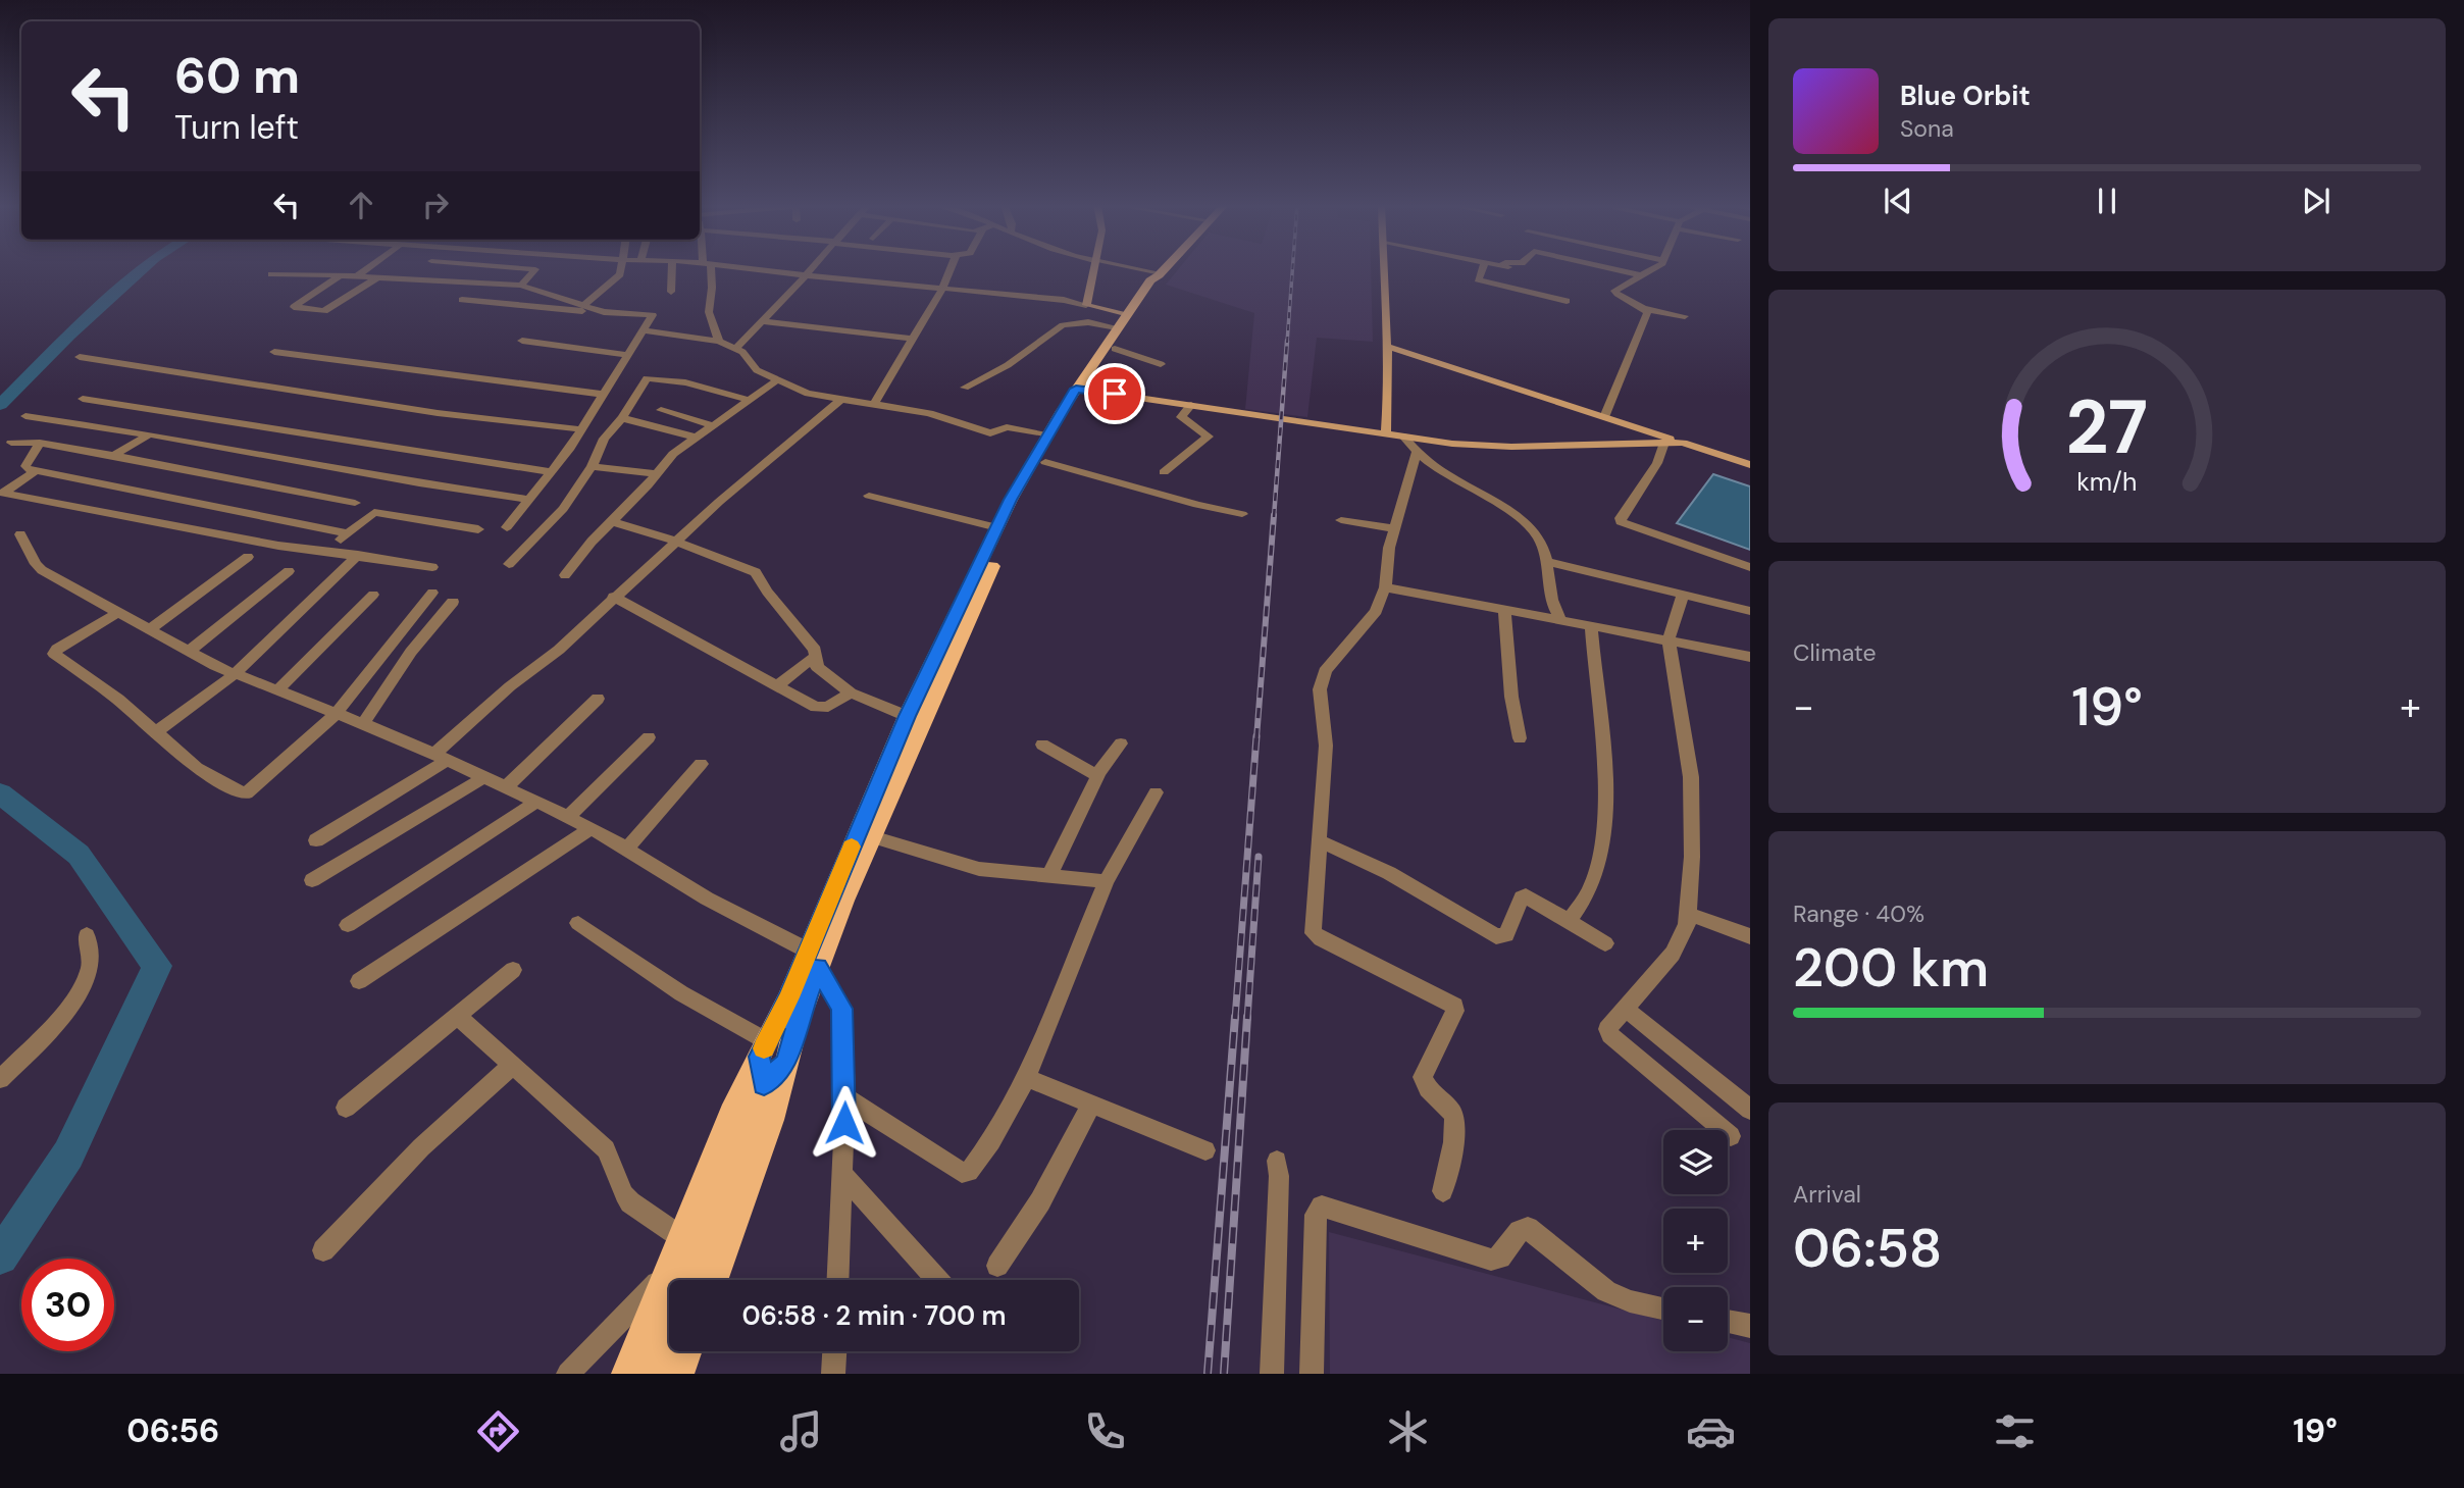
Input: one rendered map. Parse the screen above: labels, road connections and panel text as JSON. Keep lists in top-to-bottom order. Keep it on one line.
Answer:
{"page":{"turn":["60 m","Turn left"],"song":["Blue Orbit","Sona"],"tile":["Climate",["Range · 40%","200 km"],["Arrival","06:58"]],"heat":["−","19°","+"],"map_buttons":["+","−"],"limit":"30","trip":"06:58 · 2 min · 700 m","tabs":["06:56","19°"],"gauge":["27","km/h"]}}
